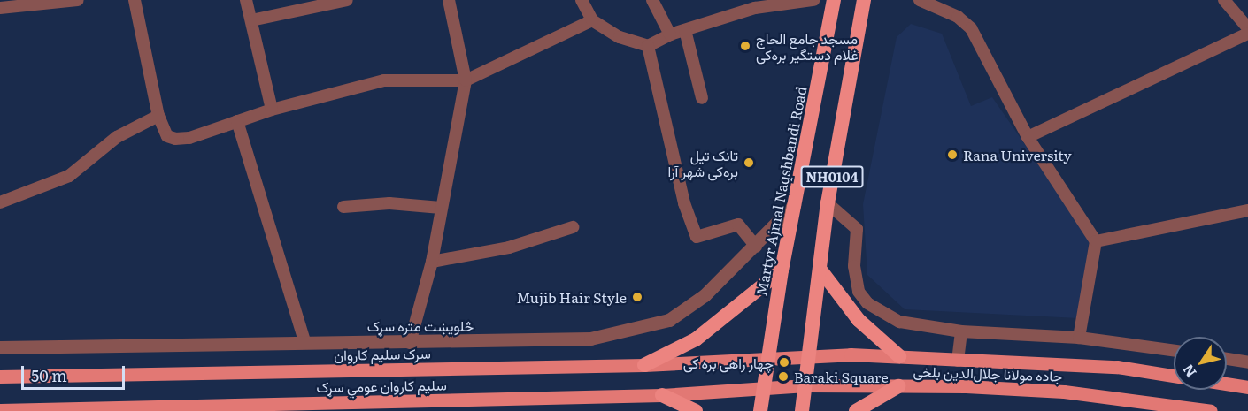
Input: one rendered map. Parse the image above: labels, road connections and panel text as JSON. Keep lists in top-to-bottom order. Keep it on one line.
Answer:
{"streets":{"highway":["NH0104","Martyr Ajmal Naqshbandi Road"],"main road":["سرک سلیم کاروان","جاده مولانا جلال‌الدین بلخی","سلیم کاروان عومي سړک"],"street":["څلویښت متره سړک"]},"crossings":[["NH0104","Martyr Ajmal Naqshbandi Road"],["NH0104","جاده مولانا جلال‌الدین بلخی"],["NH0104","سلیم کاروان عومي سړک"],["Martyr Ajmal Naqshbandi Road","څلویښت متره سړک"],["Martyr Ajmal Naqshbandi Road","سرک سلیم کاروان"],["Martyr Ajmal Naqshbandi Road","جاده مولانا جلال‌الدین بلخی"],["Martyr Ajmal Naqshbandi Road","سلیم کاروان عومي سړک"],["سرک سلیم کاروان","جاده مولانا جلال‌الدین بلخی"],["جاده مولانا جلال‌الدین بلخی","سلیم کاروان عومي سړک"]],"places":["مسجد جامع الحاج غلام دستگیر بره‌کی","Rana University","تانک تیل بره‌کی شهر آرا","Mujib Hair Style","چهار راهی بره کی","Baraki Square"],"scale_bar":"50 m","north":"bottom left"}
